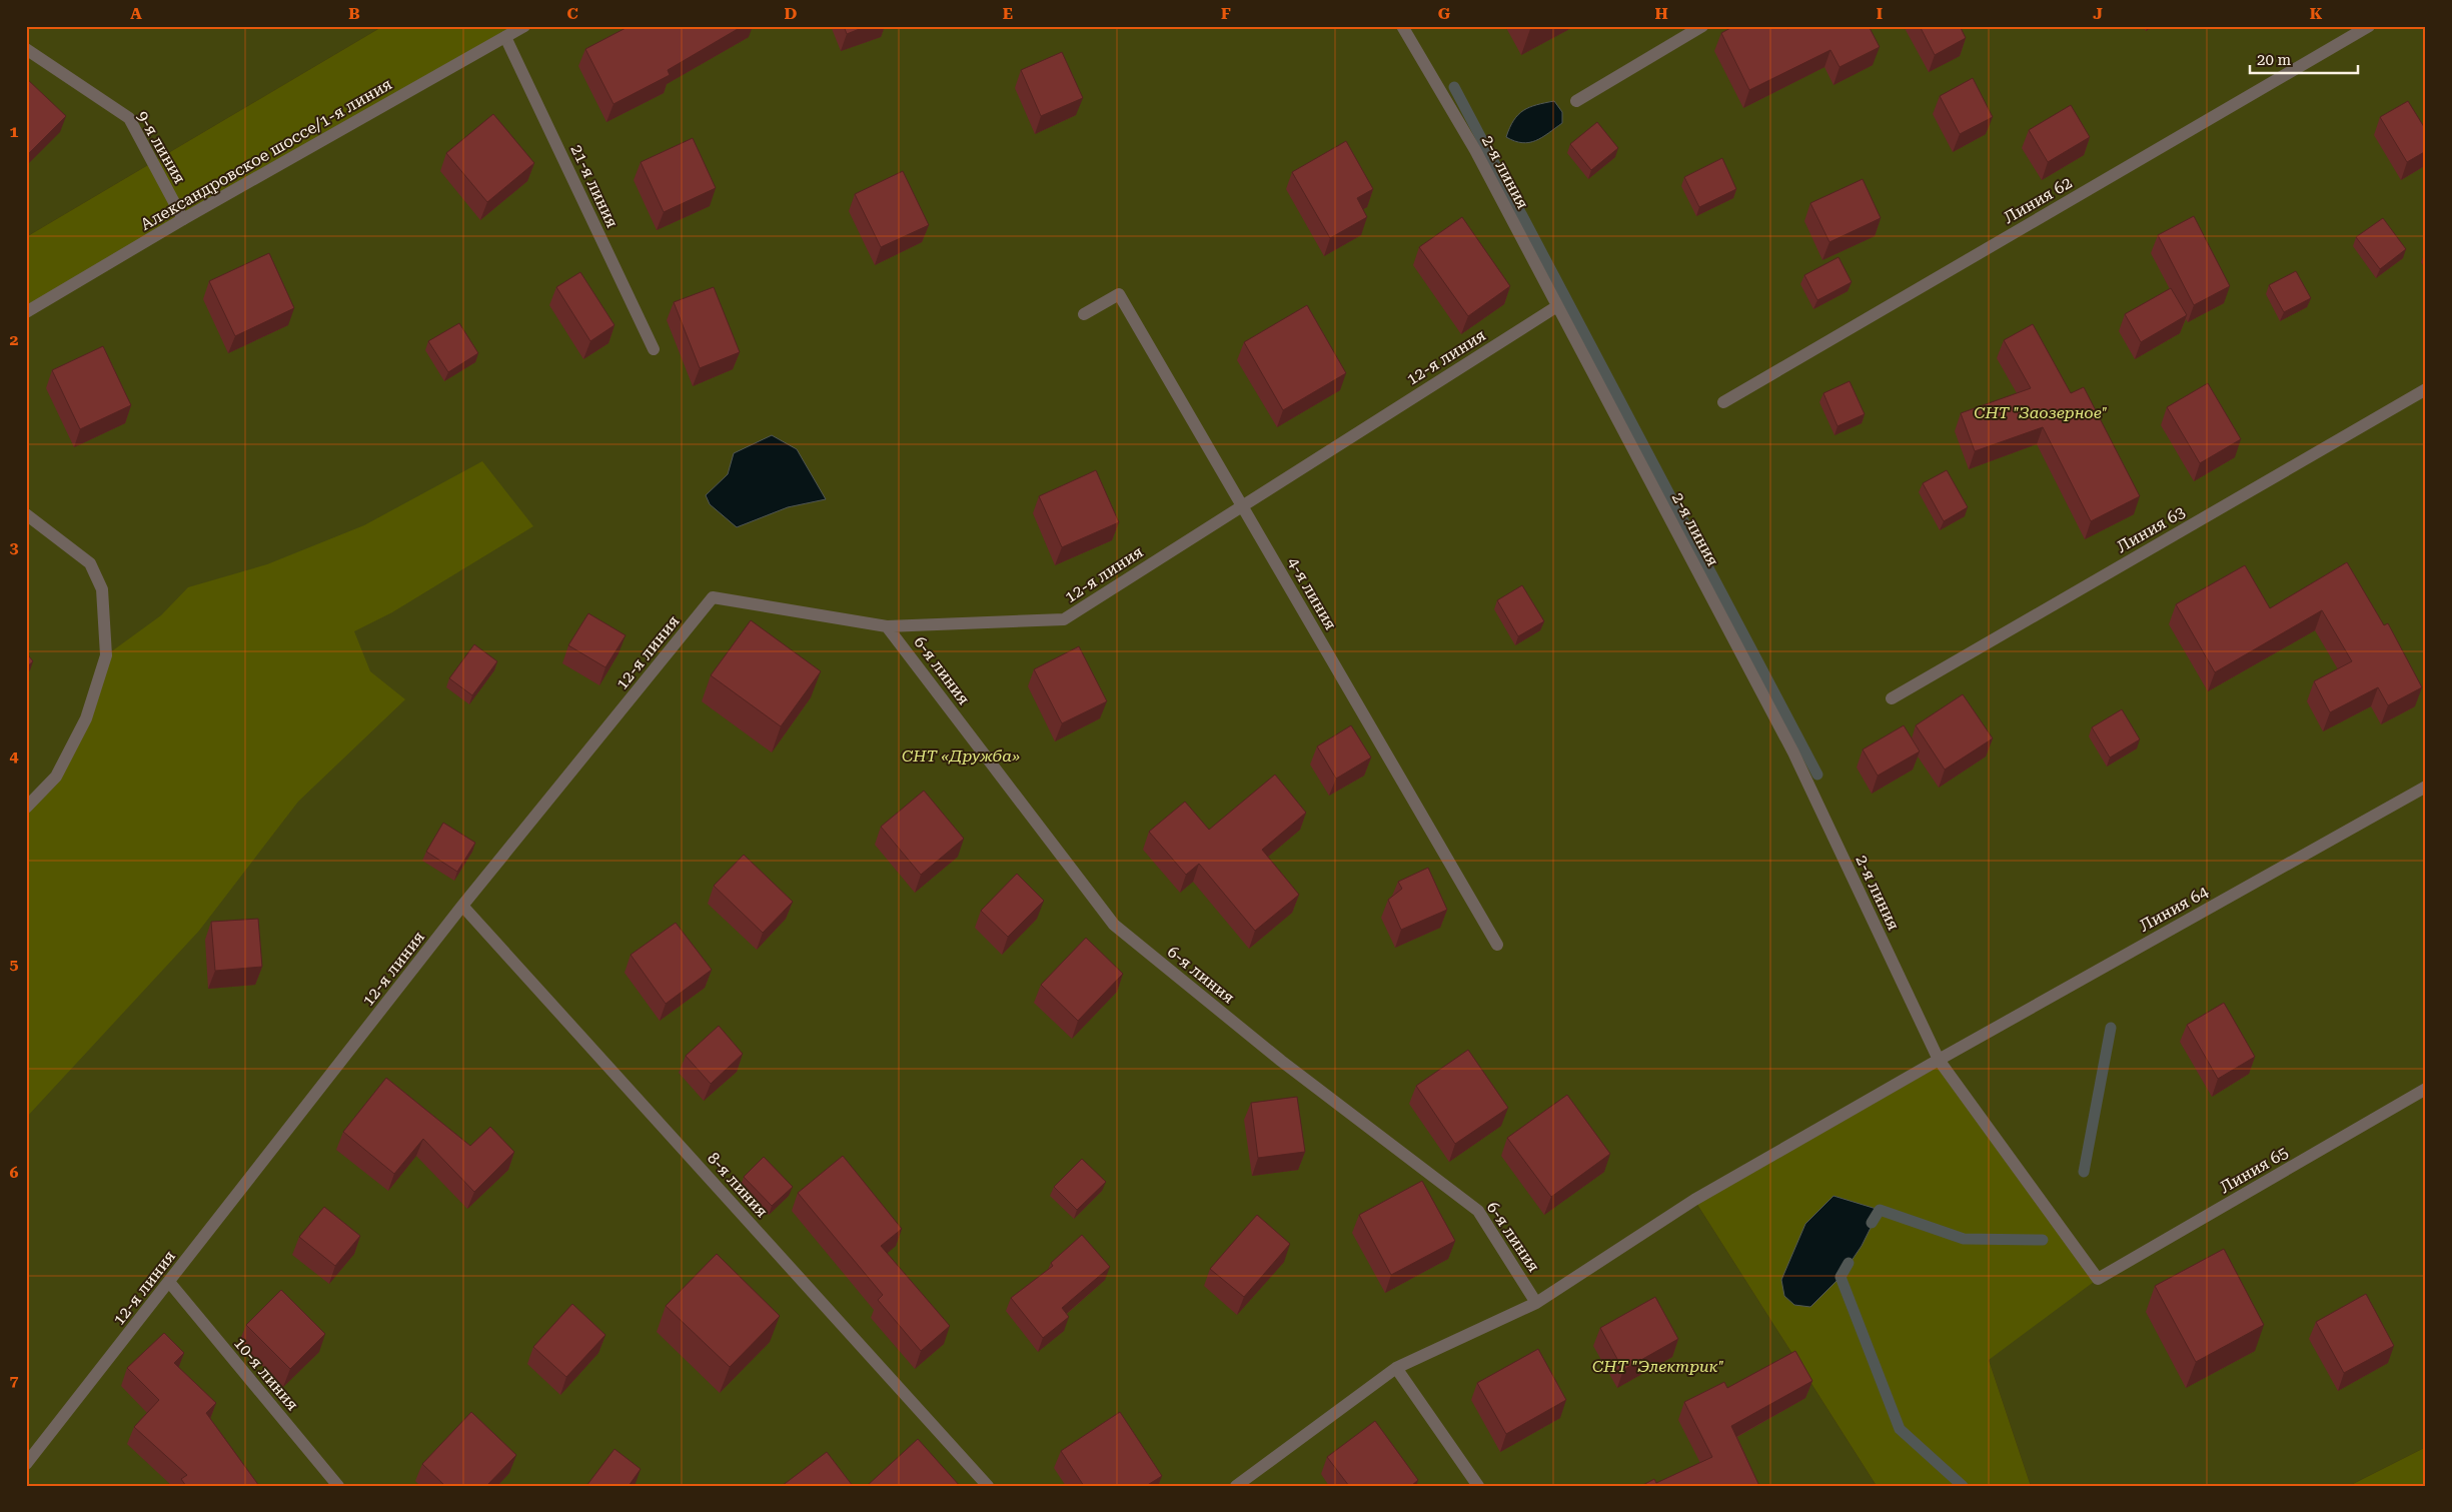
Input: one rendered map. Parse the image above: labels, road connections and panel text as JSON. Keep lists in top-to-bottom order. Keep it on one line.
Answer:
{"streets":{"street":["9-я линия","Александровское шоссе/1-я линия","2-я линия","21-я линия","Линия 62","12-я линия","Линия 63","4-я линия","6-я линия","Линия 64","Линия 65","8-я линия","10-я линия"]},"crossings":[["9-я линия","Александровское шоссе/1-я линия"],["Александровское шоссе/1-я линия","21-я линия"],["2-я линия","12-я линия"],["2-я линия","Линия 64"],["2-я линия","Линия 65"],["12-я линия","4-я линия"],["12-я линия","6-я линия"],["12-я линия","8-я линия"],["12-я линия","10-я линия"],["6-я линия","Линия 64"]],"parks":["СНТ \"Заозерное\"","СНТ «Дружба»","СНТ \"Электрик\""],"scale_bar":"20 m","grid":{"columns":["A","B","C","D","E","F","G","H","I","J","K"],"rows":["1","2","3","4","5","6","7"]}}
